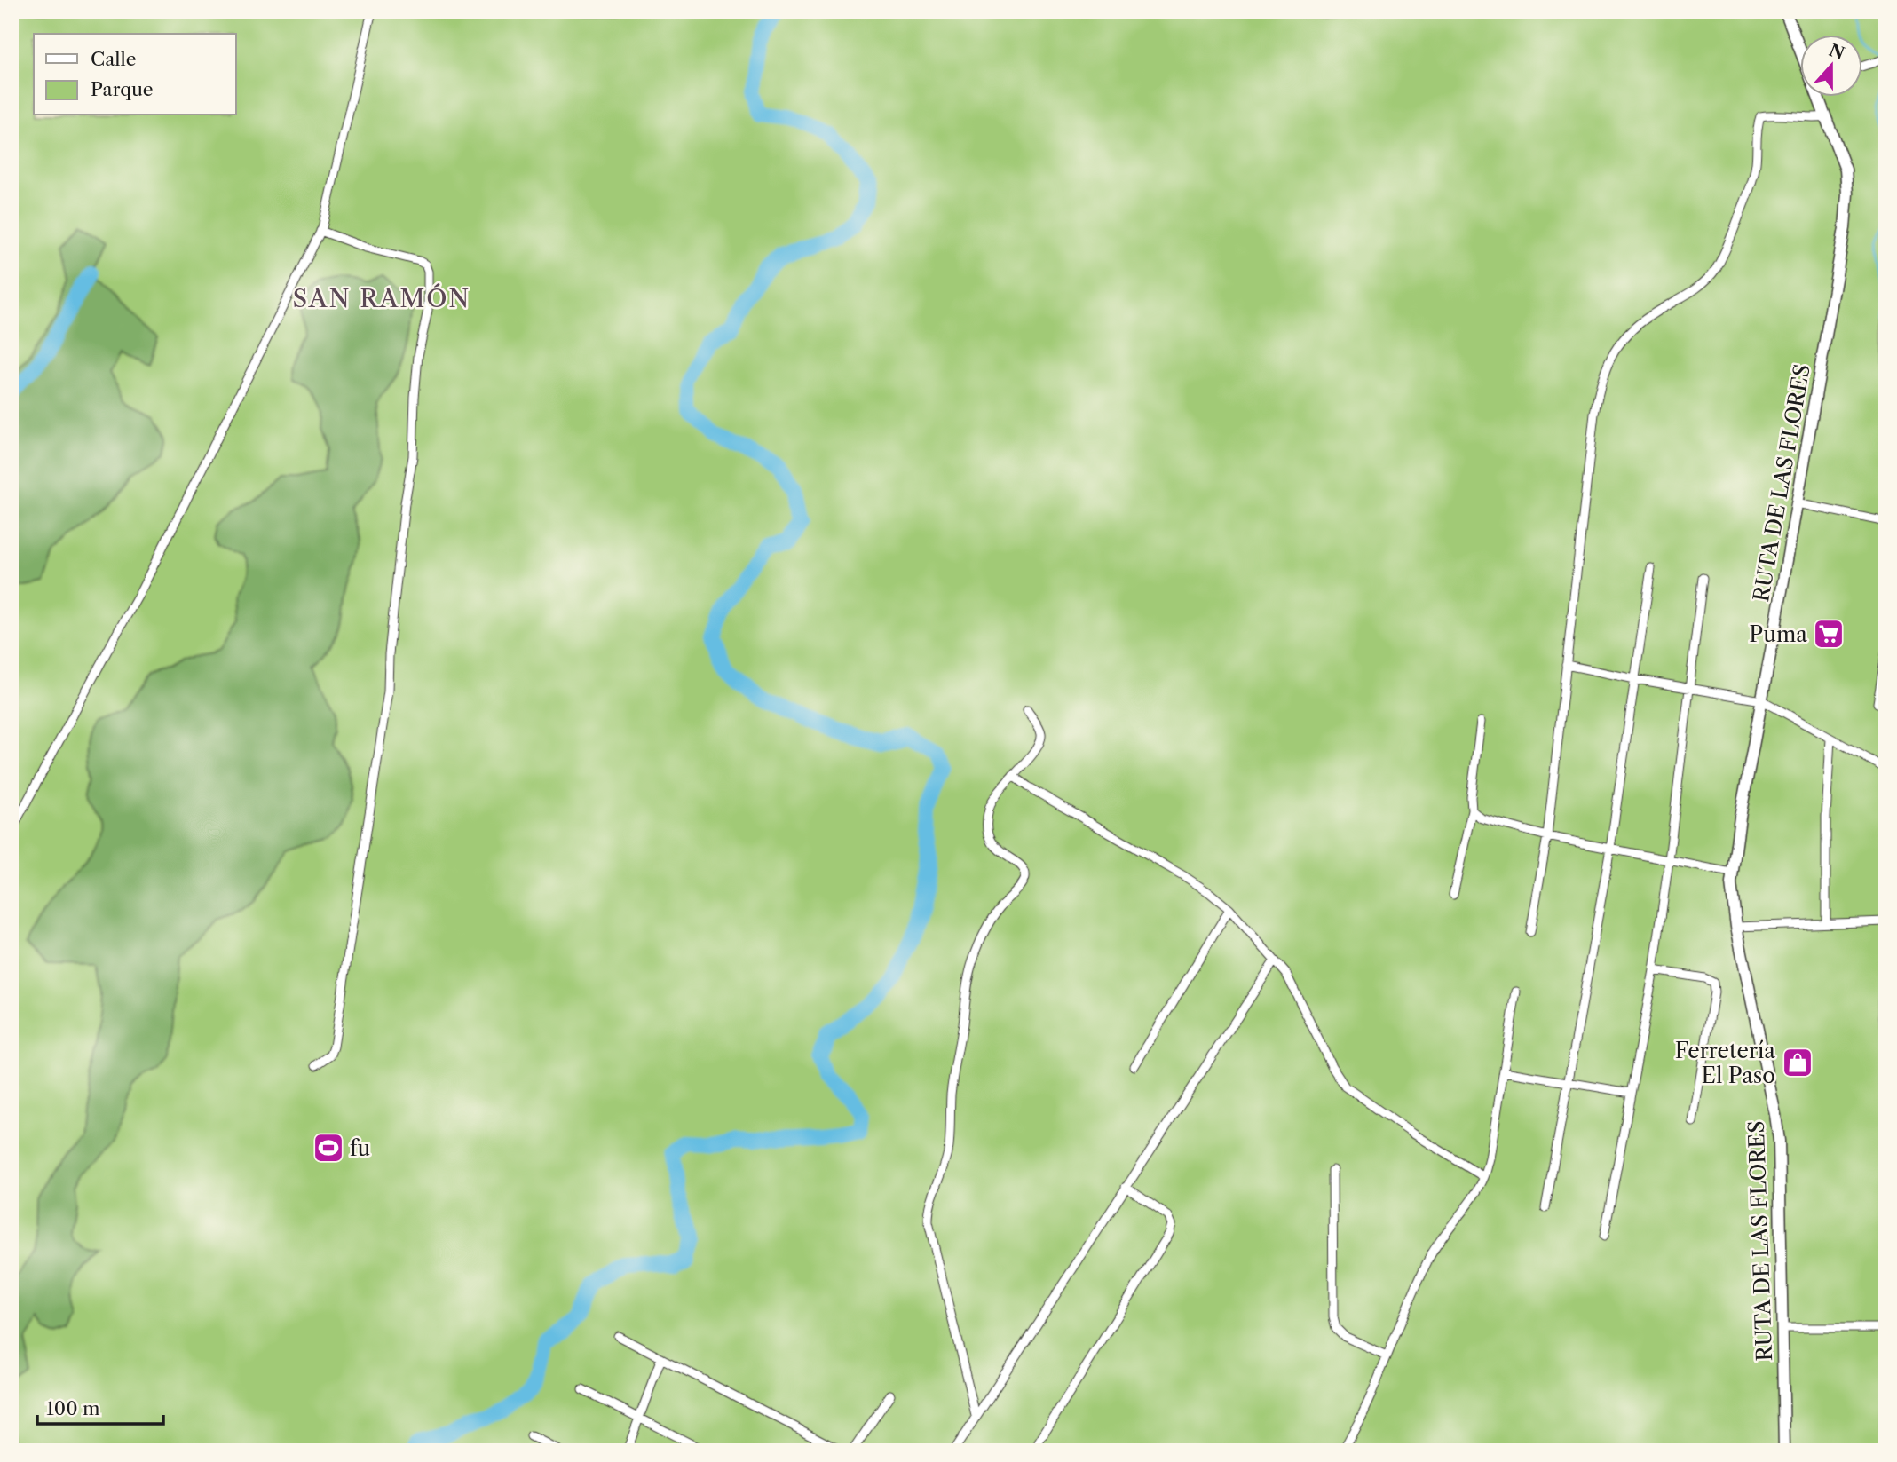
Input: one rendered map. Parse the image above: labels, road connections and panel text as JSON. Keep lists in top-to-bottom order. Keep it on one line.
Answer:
{"streets":{"main road":["RUTA DE LAS FLORES"]},"districts":["SAN RAMÓN"],"places":{"supermarket":["Puma"],"shop":["Ferretería El Paso"],"sports":["fu"]},"legend":["Calle","Parque"],"scale_bar":"100 m","north":"top"}
